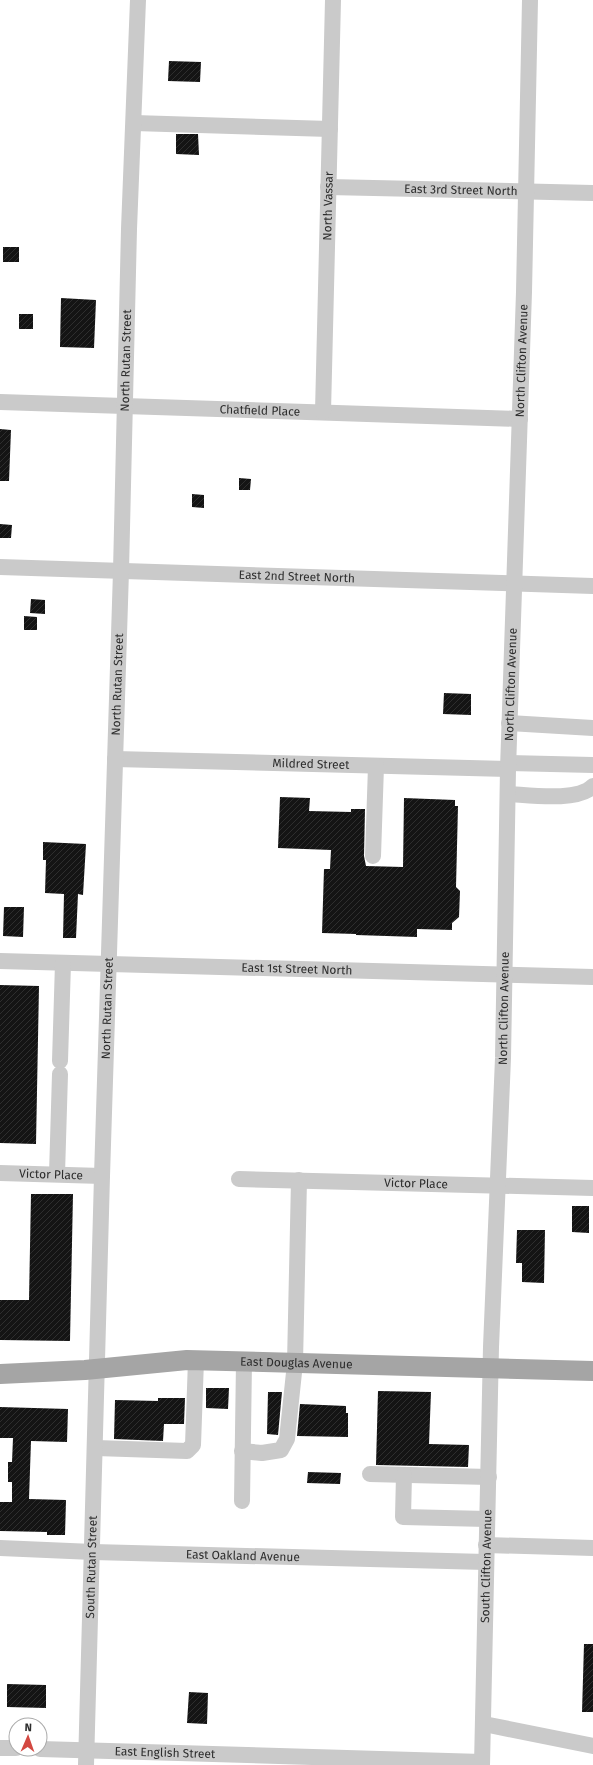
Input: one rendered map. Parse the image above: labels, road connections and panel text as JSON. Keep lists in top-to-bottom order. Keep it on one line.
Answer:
{"streets":{"main road":["East Douglas Avenue"],"street":["East 3rd Street North","North Vassar","North Rutan Street","North Clifton Avenue","Chatfield Place","East 2nd Street North","Mildred Street","East 1st Street North","Victor Place","East Oakland Avenue","South Clifton Avenue","South Rutan Street","East English Street"]},"crossings":[["East 3rd Street North","North Vassar"],["East 3rd Street North","North Clifton Avenue"],["North Vassar","Chatfield Place"],["North Rutan Street","Chatfield Place"],["North Rutan Street","East 2nd Street North"],["North Rutan Street","Mildred Street"],["North Rutan Street","East 1st Street North"],["North Rutan Street","Victor Place"],["North Rutan Street","East Douglas Avenue"],["North Rutan Street","South Rutan Street"],["North Clifton Avenue","Chatfield Place"],["North Clifton Avenue","East 2nd Street North"],["North Clifton Avenue","Mildred Street"],["North Clifton Avenue","East 1st Street North"],["North Clifton Avenue","Victor Place"],["North Clifton Avenue","East Douglas Avenue"],["North Clifton Avenue","South Clifton Avenue"],["East Douglas Avenue","South Clifton Avenue"],["East Douglas Avenue","South Rutan Street"],["East Oakland Avenue","South Clifton Avenue"],["East Oakland Avenue","South Rutan Street"],["South Clifton Avenue","East English Street"],["South Rutan Street","East English Street"]],"north":"top"}
